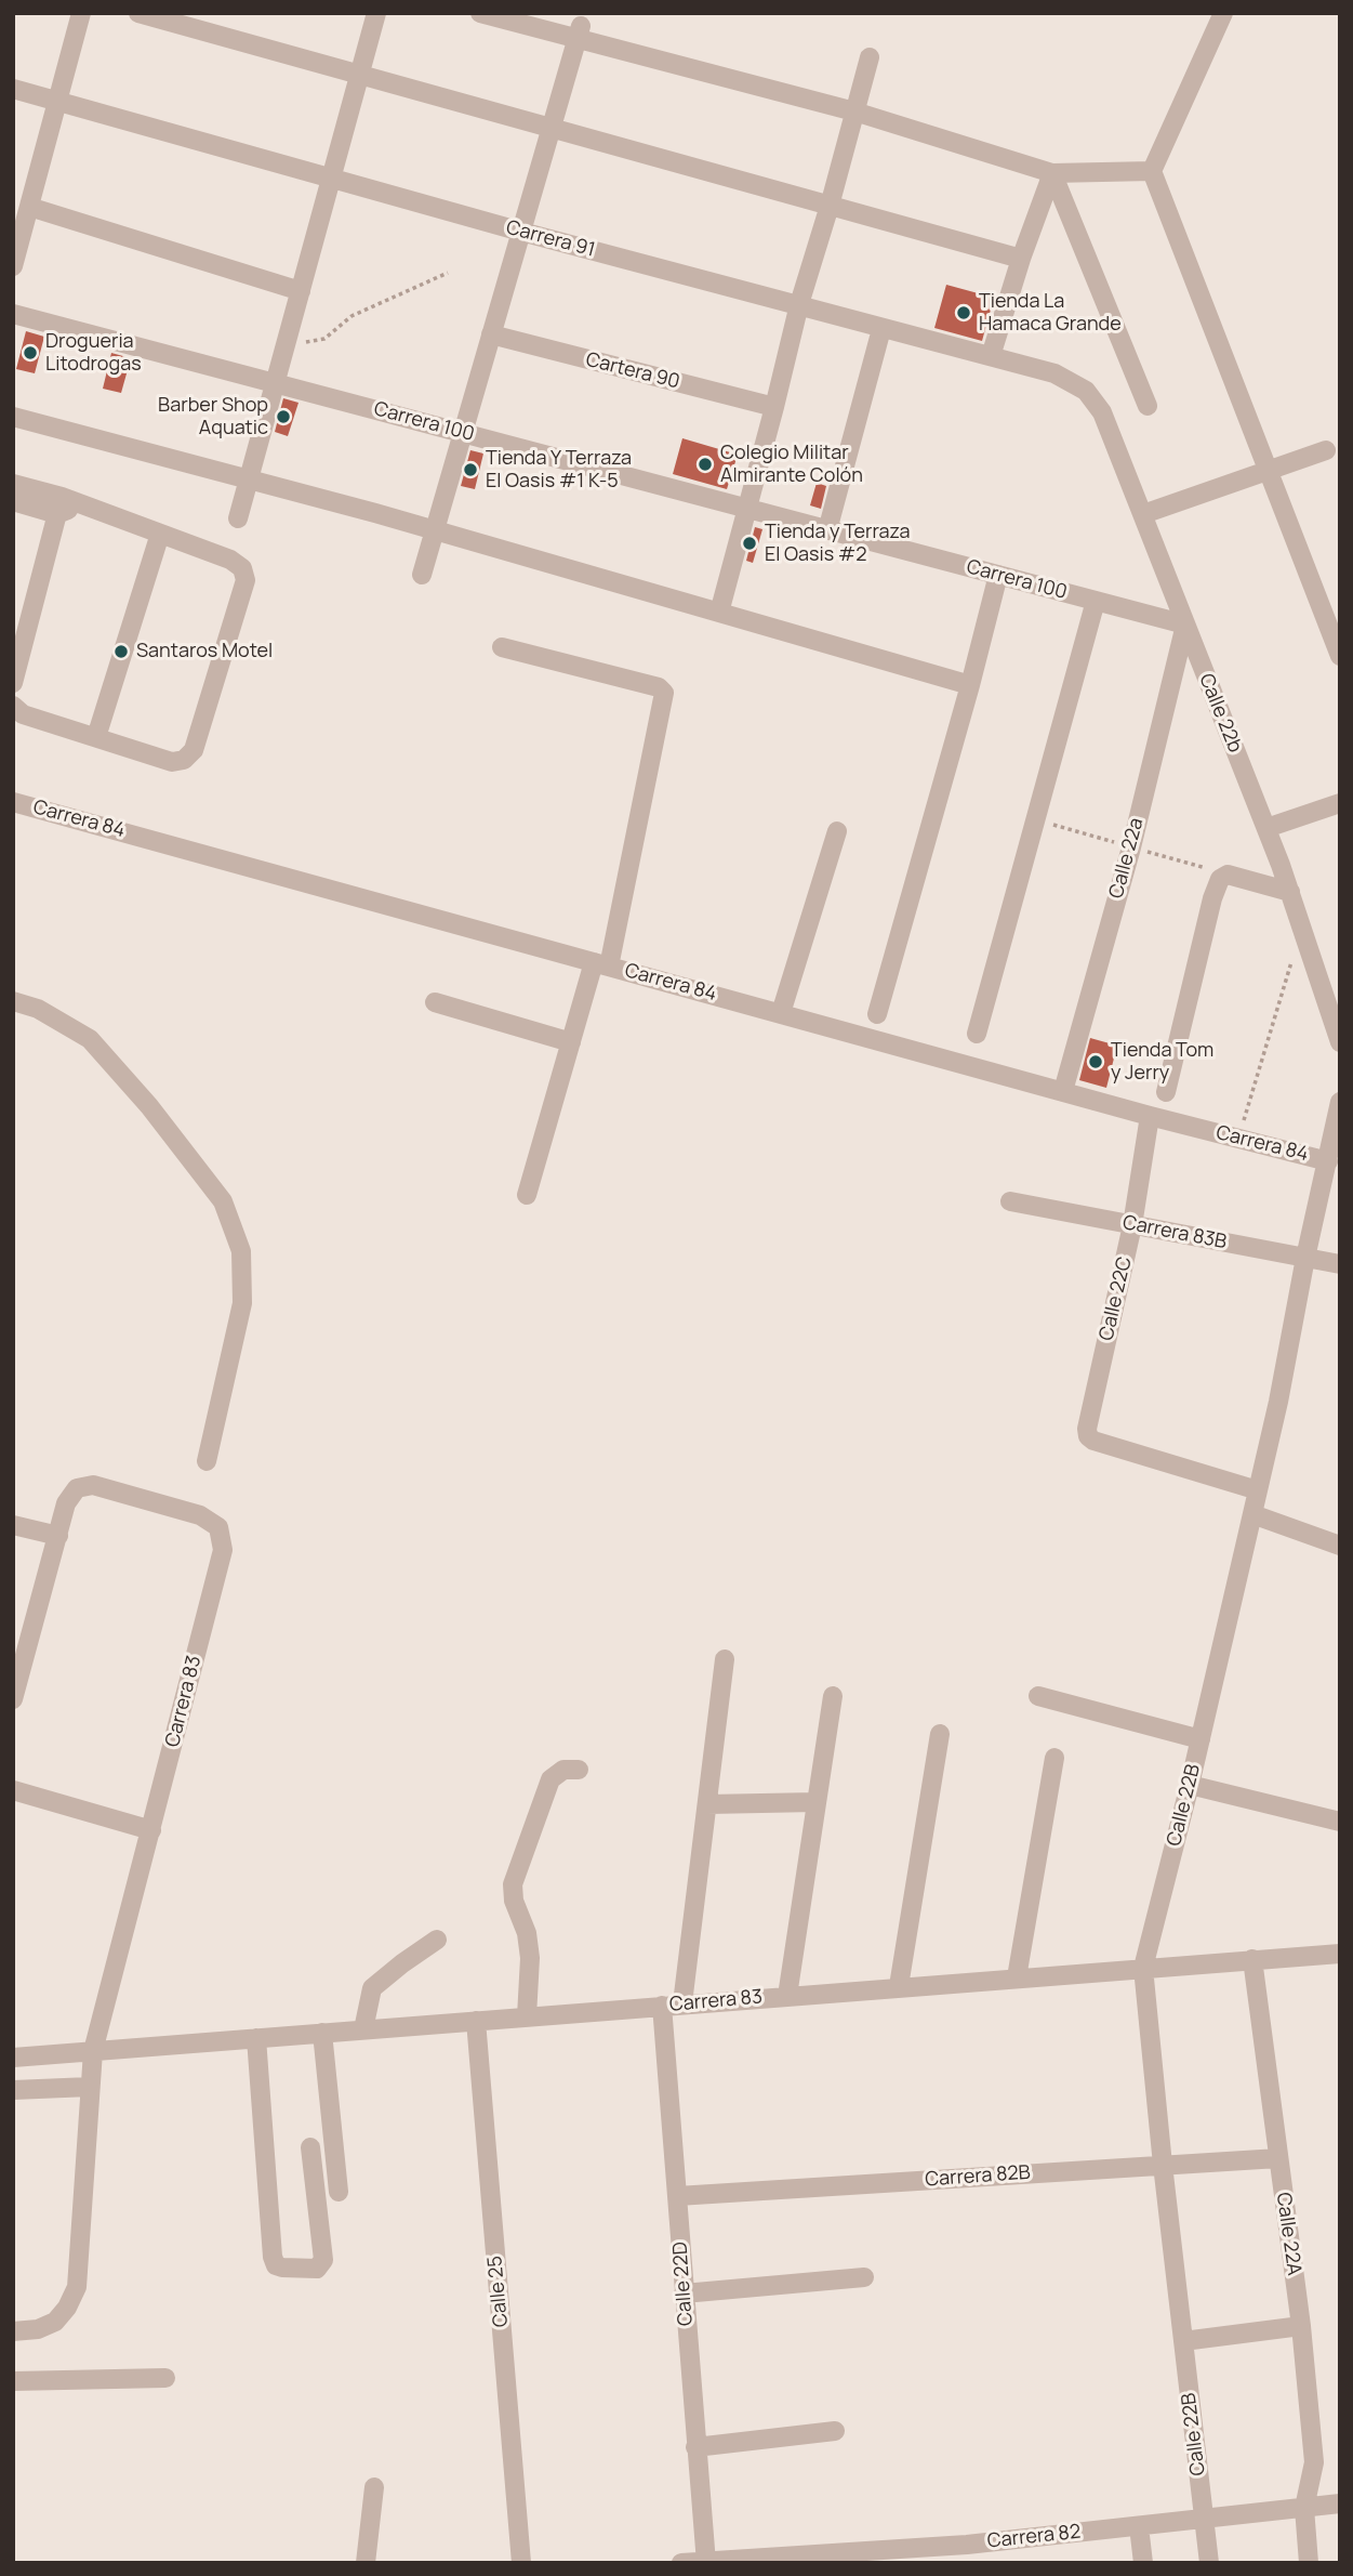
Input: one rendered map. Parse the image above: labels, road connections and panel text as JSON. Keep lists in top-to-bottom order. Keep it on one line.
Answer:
{"streets":{"street":["Carrera 91","Cartera 90","Carrera 100","Calle 22b","Carrera 84","Calle 22a","Carrera 83B","Calle 22C","Carrera 83","Calle 22B","Carrera 82B","Calle 22A","Calle 22D","Calle 25","Carrera 82"]},"crossings":[["Carrera 91","Calle 22b"],["Carrera 100","Calle 22b"],["Carrera 100","Calle 22a"],["Calle 22b","Calle 22a"],["Carrera 84","Calle 22a"],["Carrera 84","Calle 22C"],["Carrera 84","Calle 22B"],["Carrera 83B","Calle 22C"],["Carrera 83B","Calle 22B"],["Calle 22C","Calle 22B"],["Carrera 83","Calle 22B"],["Carrera 83","Calle 22A"],["Carrera 83","Calle 22D"],["Carrera 83","Calle 25"],["Calle 22B","Carrera 82B"],["Calle 22B","Carrera 82"],["Carrera 82B","Calle 22A"],["Carrera 82B","Calle 22D"],["Calle 22A","Carrera 82"],["Calle 22D","Carrera 82"]],"places":["Tienda La Hamaca Grande","Drogueria Litodrogas","Barber Shop Aquatic","Colegio Militar Almirante Colón","Tienda Y Terraza El Oasis #1 K-5","Tienda y Terraza El Oasis #2","Santaros Motel","Tienda Tom y Jerry"]}
